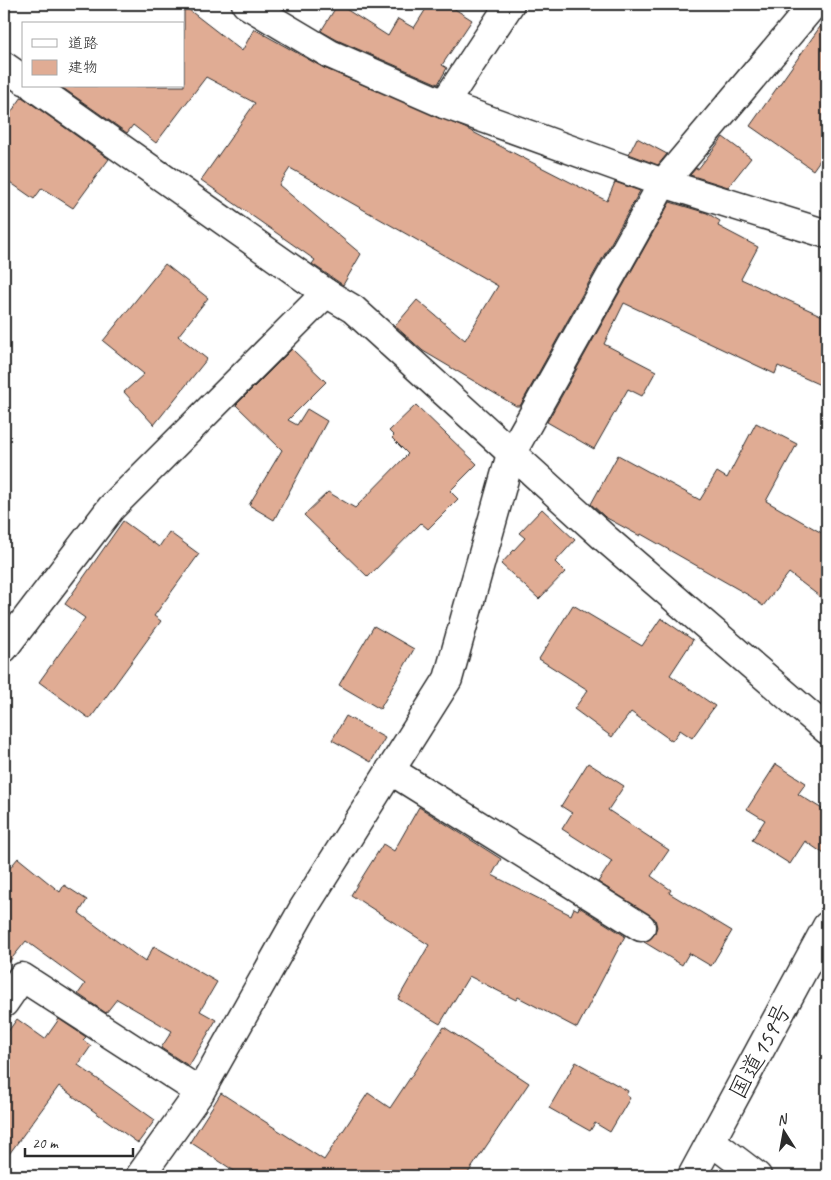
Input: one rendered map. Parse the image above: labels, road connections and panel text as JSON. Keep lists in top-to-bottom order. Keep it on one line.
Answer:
{"streets":{"main road":["国道159号"]},"legend":["道路","建物"],"scale_bar":"20 m","north":"top"}
